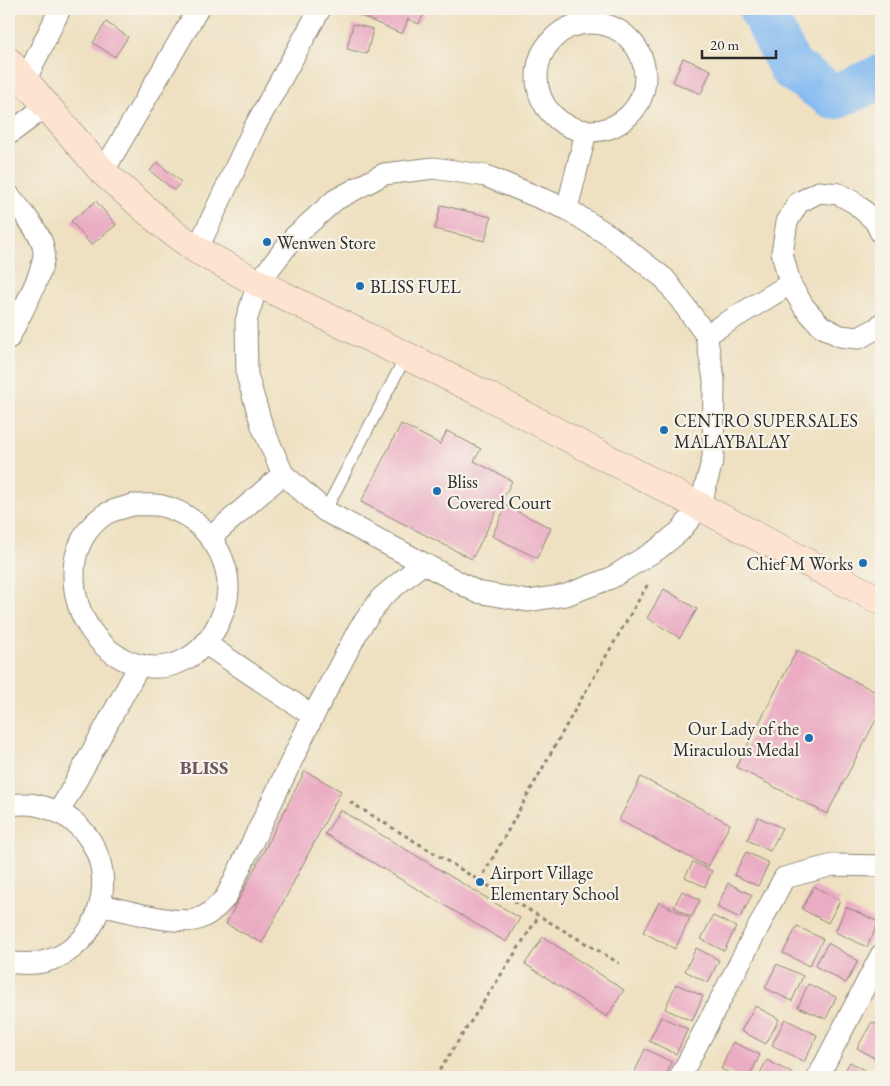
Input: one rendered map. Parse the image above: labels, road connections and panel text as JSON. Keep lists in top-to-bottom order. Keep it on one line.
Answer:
{"districts":["BLISS"],"places":["Wenwen Store","BLISS FUEL","CENTRO SUPERSALES MALAYBALAY","Bliss Covered Court","Chief M Works","Our Lady of the Miraculous Medal","Airport Village Elementary School"],"scale_bar":"20 m"}
